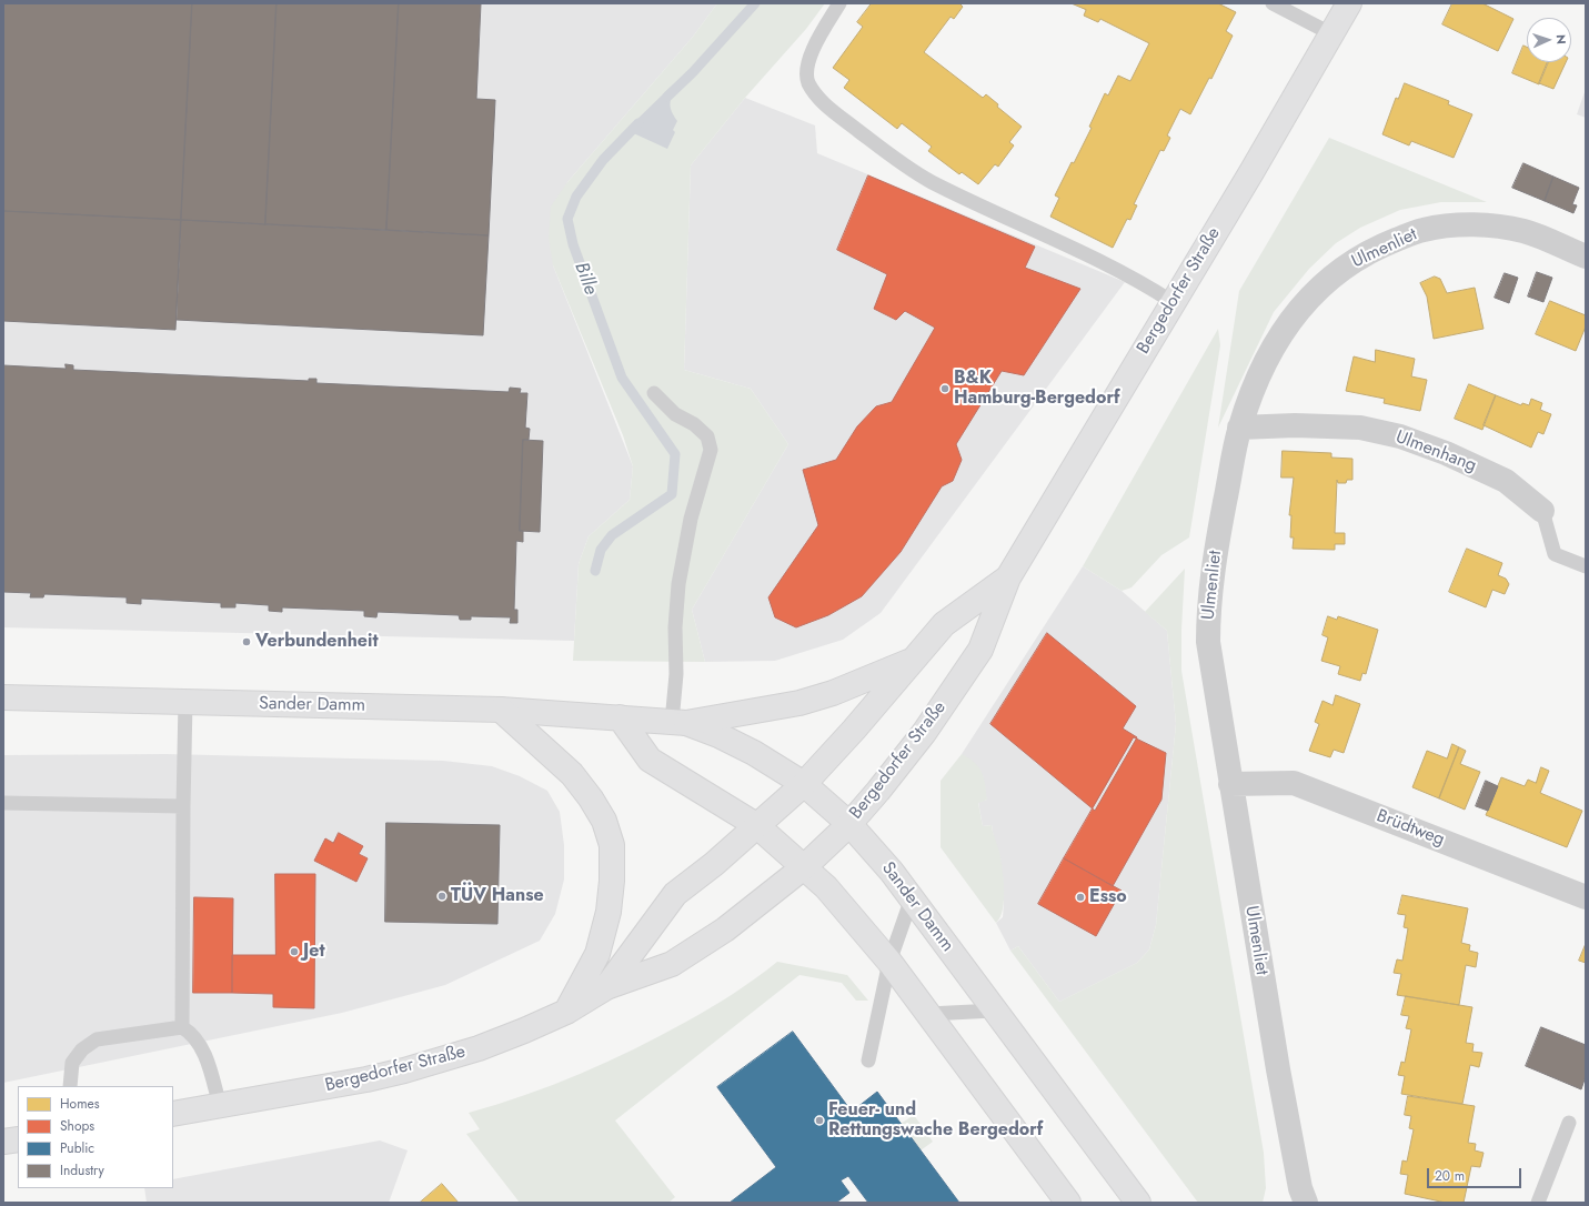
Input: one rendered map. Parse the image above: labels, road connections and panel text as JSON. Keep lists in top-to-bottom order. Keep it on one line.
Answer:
{"streets":{"main road":["Bergedorfer Straße","Sander Damm"],"street":["Ulmenliet","Ulmenhang","Brüdtweg"]},"crossings":[["Ulmenliet","Ulmenhang"],["Ulmenliet","Brüdtweg"],["Bergedorfer Straße","Sander Damm"]],"water":["Bille"],"places":["B&K Hamburg-Bergedorf","Verbundenheit","TÜV Hanse","Esso","Jet","Feuer- und Rettungswache Bergedorf"],"legend":["Homes","Shops","Public","Industry"],"scale_bar":"20 m","north":"right"}
